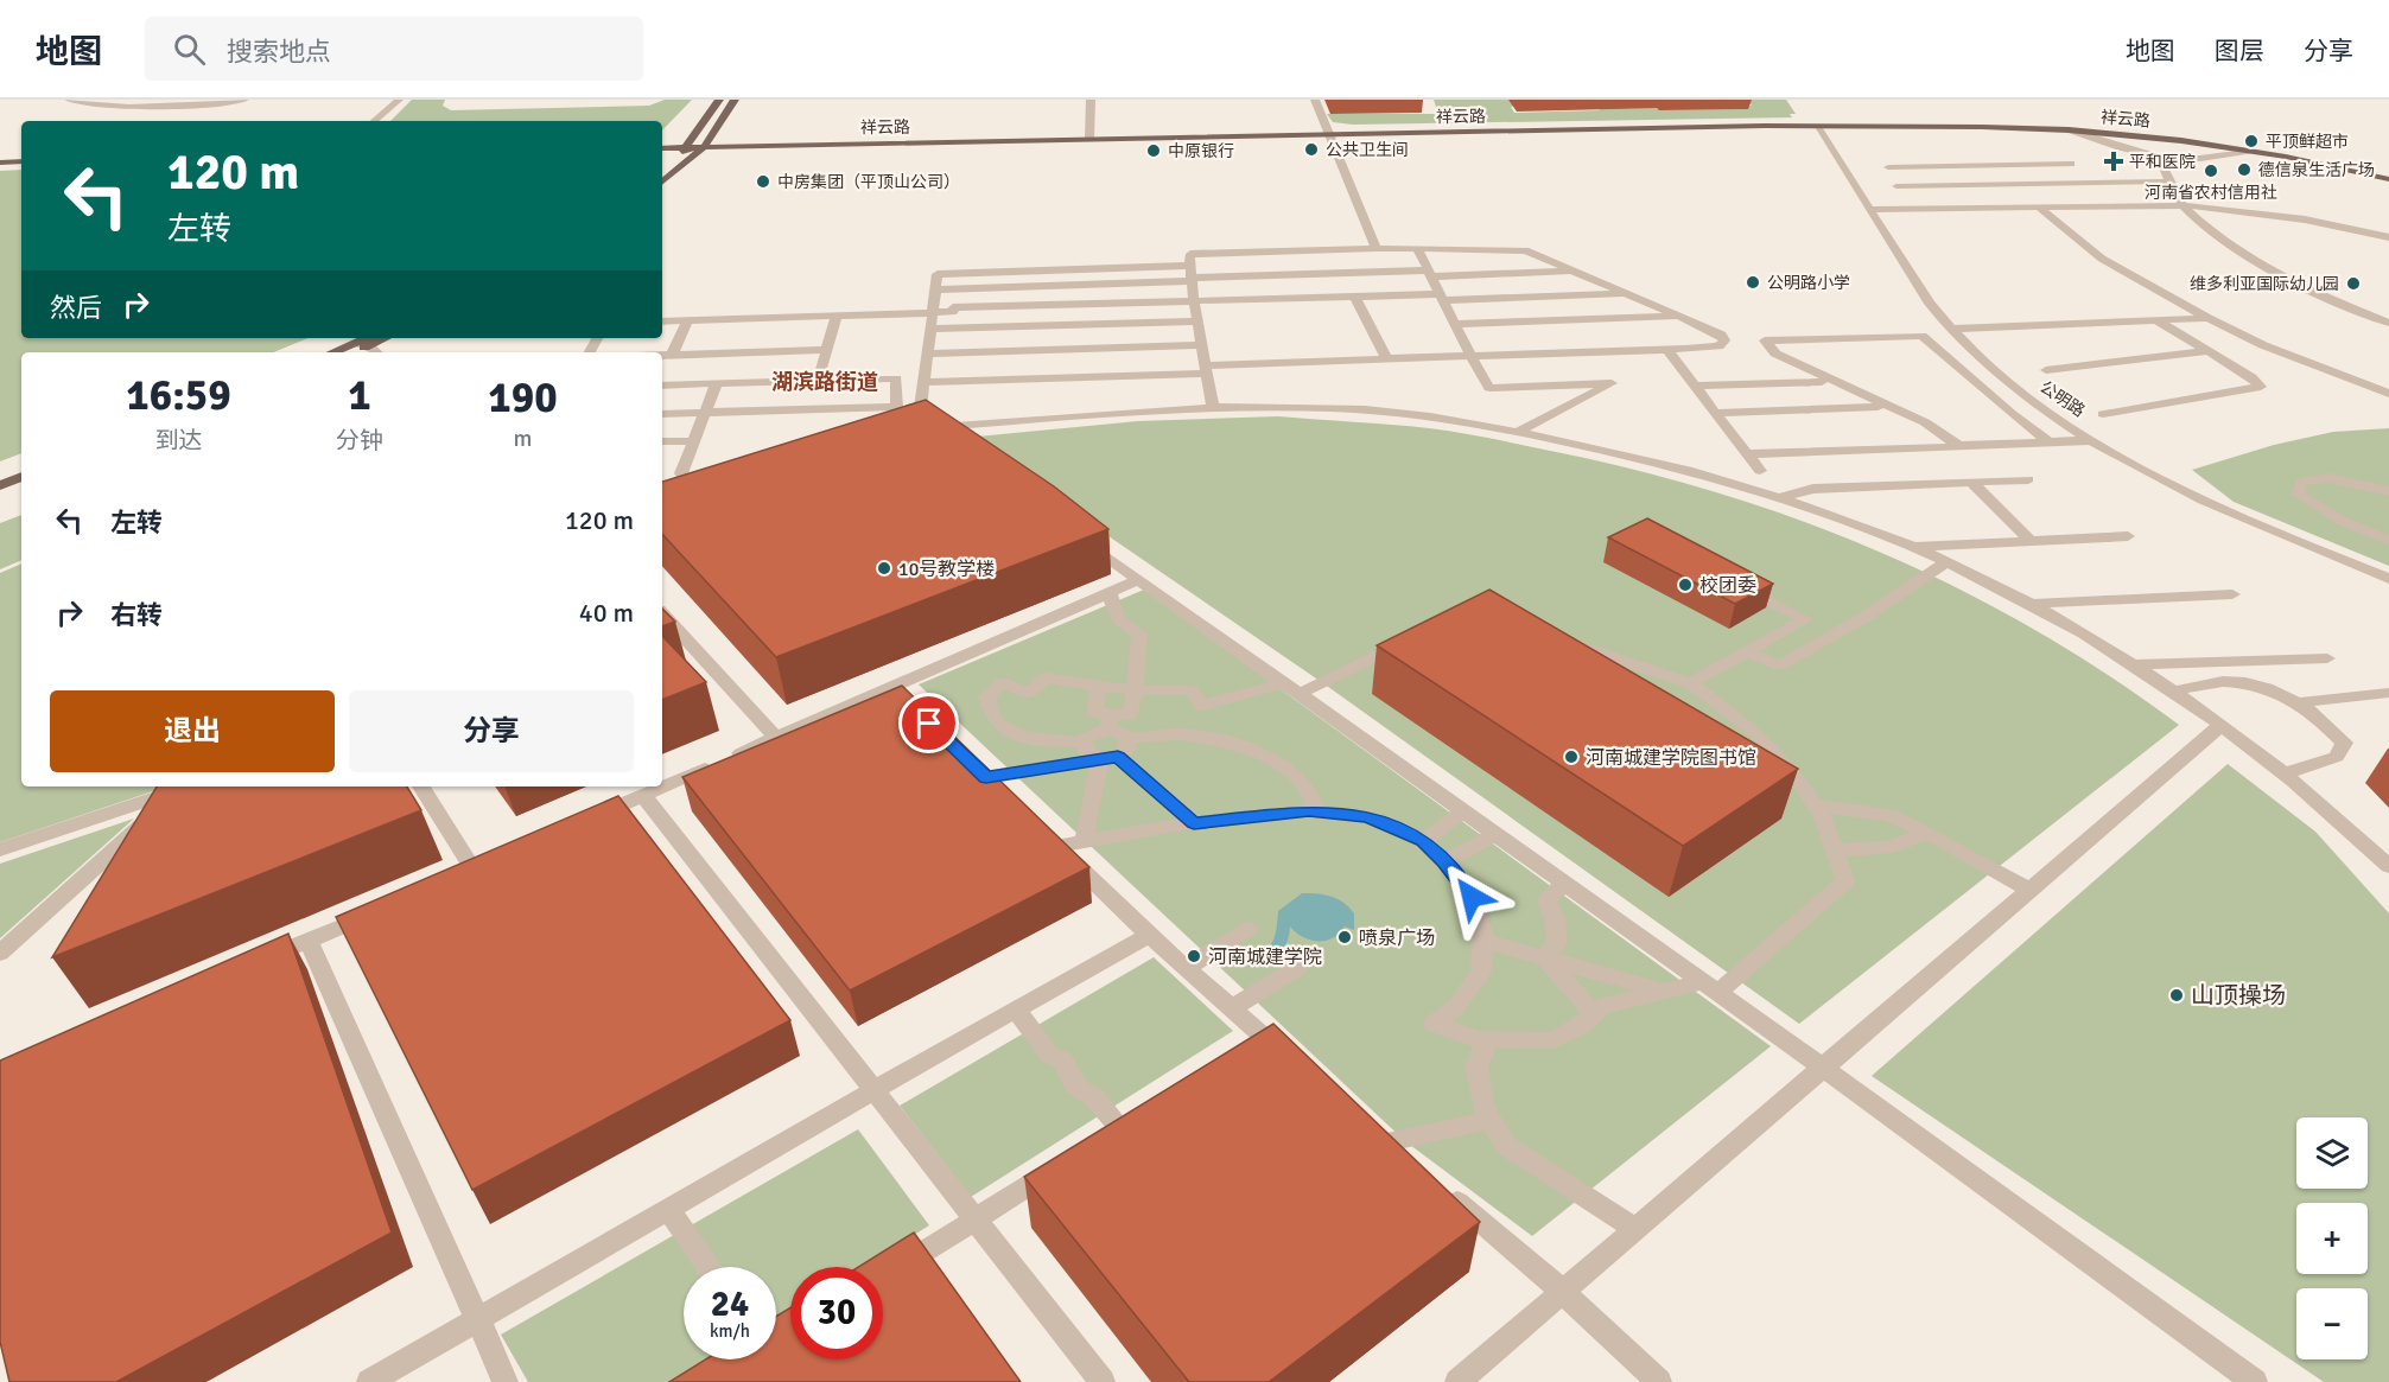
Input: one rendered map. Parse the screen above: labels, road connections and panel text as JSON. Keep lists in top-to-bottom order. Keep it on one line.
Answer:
{"streets":{"main road":["祥云路"],"street":["公明路"]},"crossings":[["祥云路","公明路"]],"districts":["湖滨路街道"],"places":{"other":["平顶鲜超市","公共卫生间","中原银行","德信泉生活广场","河南省农村信用社","中房集团（平顶山公司）","公明路小学","维多利亚国际幼儿园","10号教学楼","校团委","河南城建学院图书馆","喷泉广场","河南城建学院","山顶操场"],"health":["平和医院"]},"page":{"header":"地图","search":"搜索地点","nav":["地图","图层","分享"],"turn":["120 m","左转"],"then":"然后","eta":["16:59","到达","1","分钟","190","m"],"list":[{"name":"左转","value":"120 m"},{"name":"右转","value":"40 m"}],"buttons":["退出","分享"],"map_buttons":["+","−"],"speed":"24 km/h","limit":"30"}}
